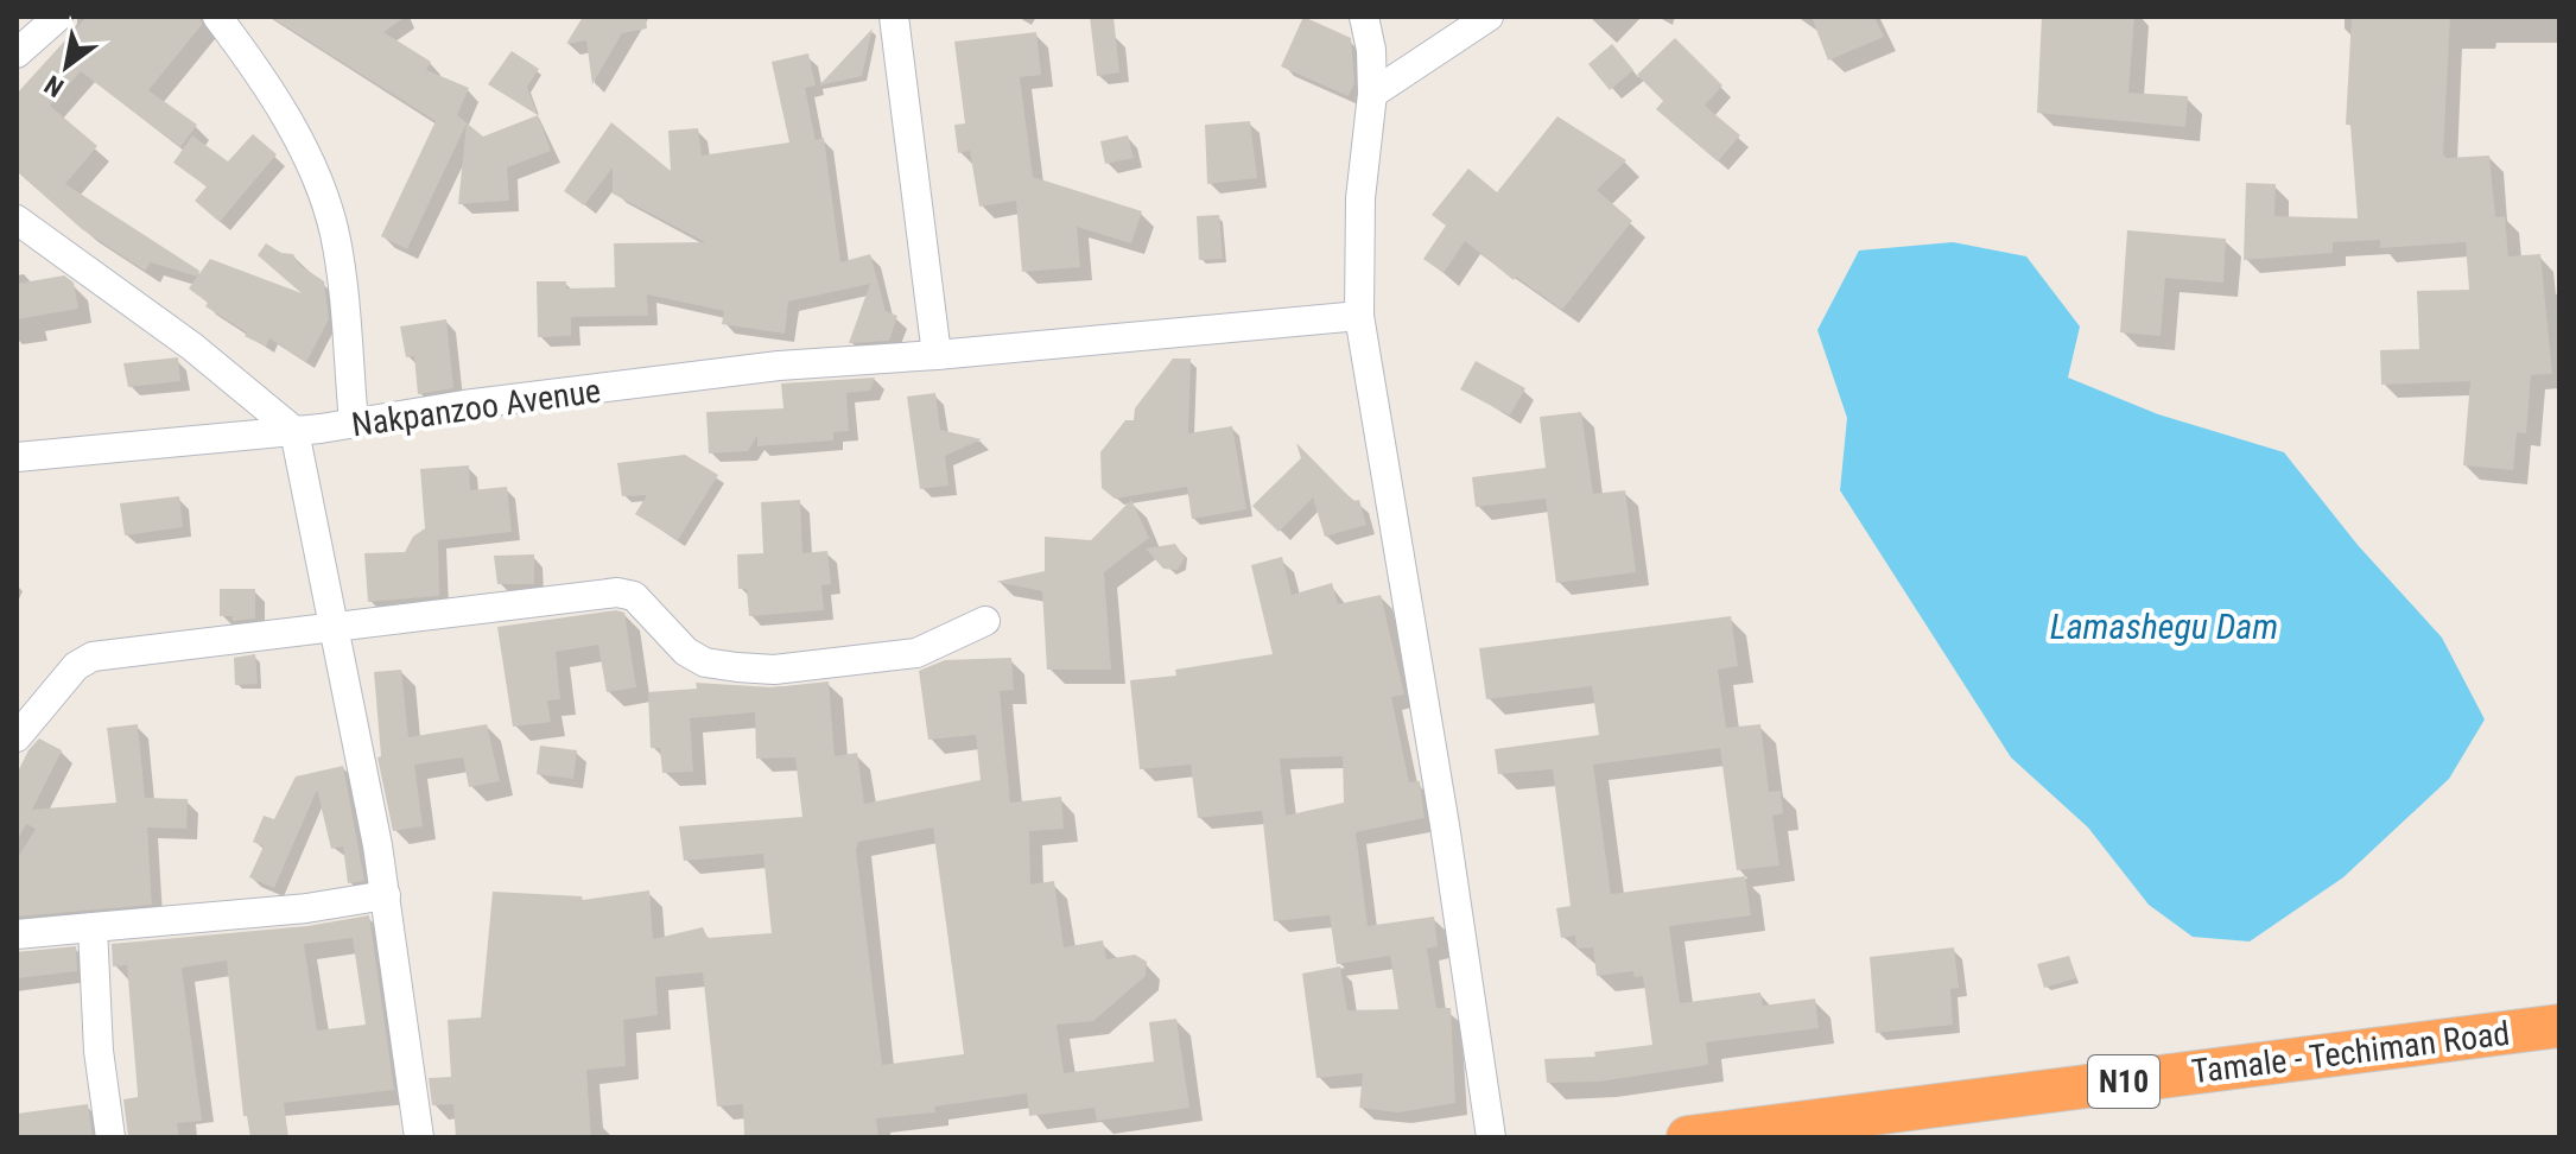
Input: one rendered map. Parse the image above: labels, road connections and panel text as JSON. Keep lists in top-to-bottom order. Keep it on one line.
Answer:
{"streets":{"highway":["Tamale - Techiman Road","N10"],"street":["Nakpanzoo Avenue"]},"water":["Lamashegu Dam"],"north":"bottom left"}
